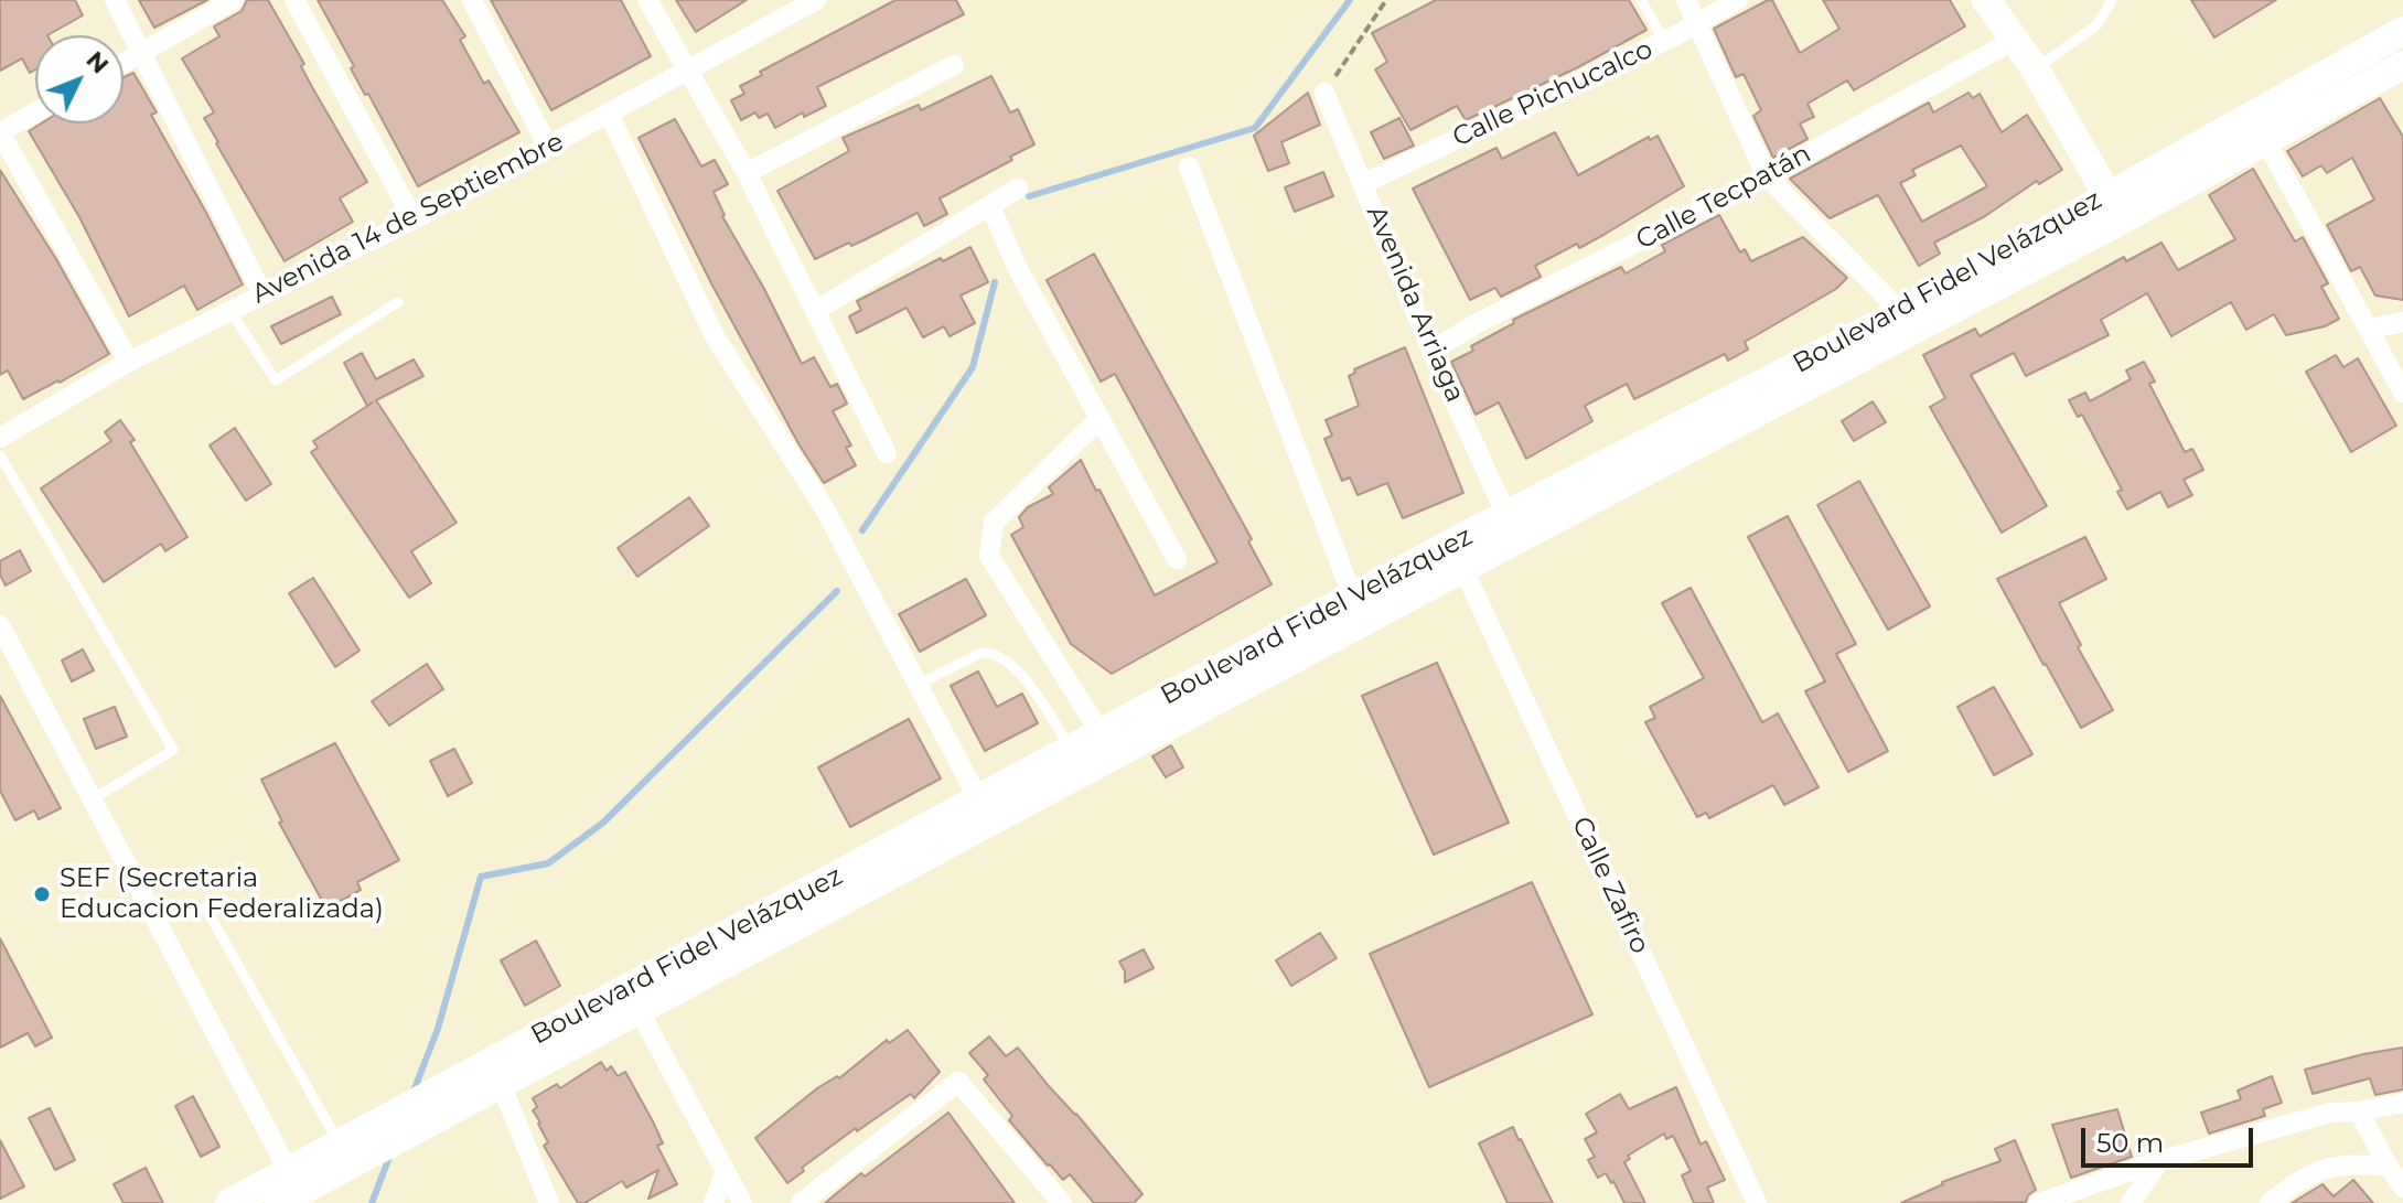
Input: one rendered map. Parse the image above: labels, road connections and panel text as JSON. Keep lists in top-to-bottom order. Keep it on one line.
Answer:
{"streets":{"main road":["Boulevard Fidel Velázquez"],"street":["Calle Pichucalco","Calle Tecpatán","Avenida 14 de Septiembre","Avenida Arriaga","Calle Zafiro"]},"crossings":[["Calle Pichucalco","Avenida Arriaga"],["Calle Tecpatán","Avenida Arriaga"],["Boulevard Fidel Velázquez","Avenida Arriaga"],["Boulevard Fidel Velázquez","Calle Zafiro"]],"places":["SEF (Secretaria Educacion Federalizada)"],"scale_bar":"50 m","north":"top right"}
